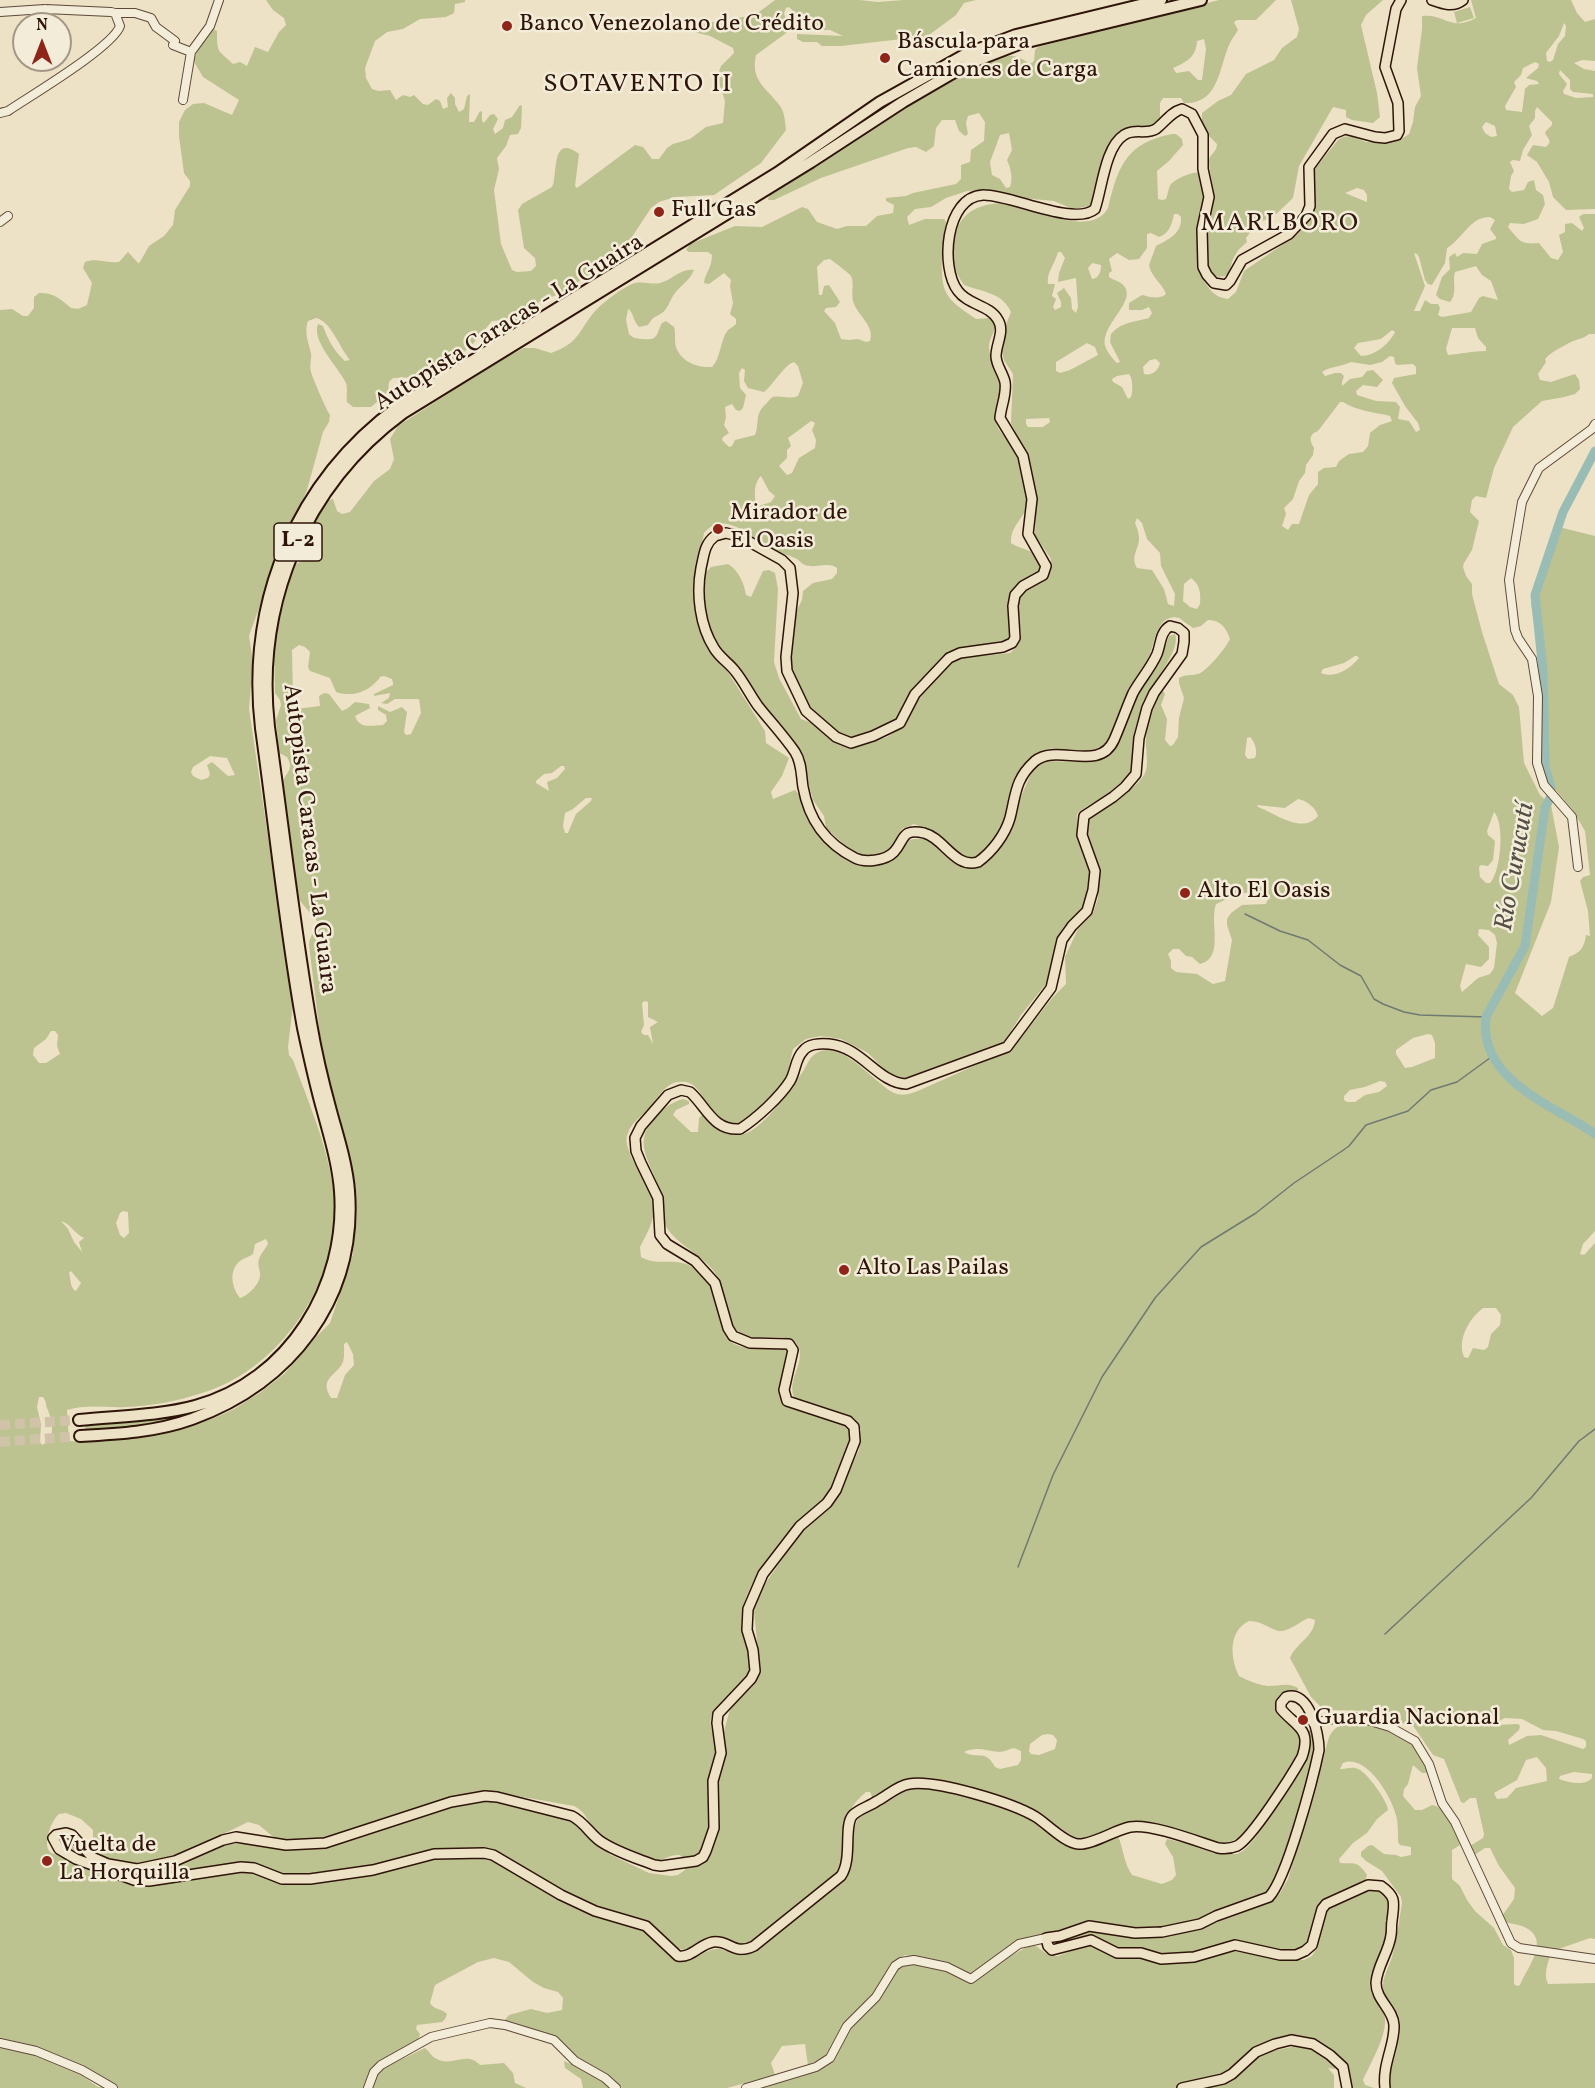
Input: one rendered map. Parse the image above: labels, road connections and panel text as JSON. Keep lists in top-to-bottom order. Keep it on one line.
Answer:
{"streets":{"highway":["Autopista Caracas - La Guaira","L-2"]},"districts":["SOTAVENTO II","MARLBORO"],"water":["Río Curucutí"],"places":["Banco Venezolano de Crédito","Báscula para Camiones de Carga","Full Gas","Mirador de El Oasis","Alto El Oasis","Alto Las Pailas","Guardia Nacional","Vuelta de La Horquilla"],"north":"top"}
